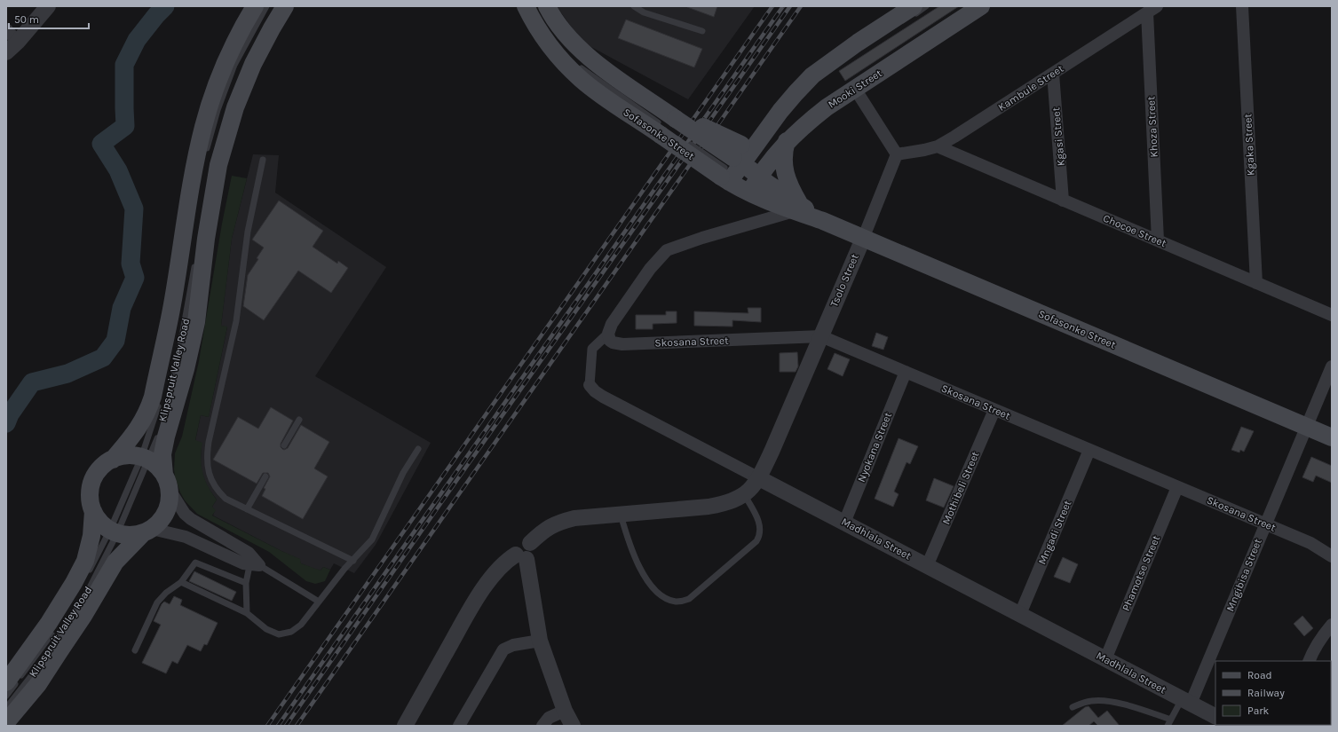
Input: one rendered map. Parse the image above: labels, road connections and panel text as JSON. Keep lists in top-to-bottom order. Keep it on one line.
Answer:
{"streets":{"main road":["Mooki Street","Sofasonke Street","Klipspruit Valley Road"],"street":["Kambule Street","Khoza Street","Kgasi Street","Kgaka Street","Chocoe Street","Tsolo Street","Skosana Street","Nyokana Street","Mothibeli Street","Mngadi Street","Madhlala Street","Phamotse Street","Mngibisa Street"]},"crossings":[["Kambule Street","Khoza Street"],["Kambule Street","Kgasi Street"],["Kambule Street","Chocoe Street"],["Kambule Street","Tsolo Street"],["Mooki Street","Sofasonke Street"],["Khoza Street","Chocoe Street"],["Sofasonke Street","Tsolo Street"],["Sofasonke Street","Mngibisa Street"],["Kgasi Street","Chocoe Street"],["Kgaka Street","Chocoe Street"],["Tsolo Street","Skosana Street"],["Tsolo Street","Madhlala Street"],["Skosana Street","Nyokana Street"],["Skosana Street","Mothibeli Street"],["Skosana Street","Mngadi Street"],["Skosana Street","Madhlala Street"],["Skosana Street","Phamotse Street"],["Skosana Street","Mngibisa Street"],["Nyokana Street","Madhlala Street"],["Mothibeli Street","Madhlala Street"],["Mngadi Street","Madhlala Street"],["Madhlala Street","Phamotse Street"],["Madhlala Street","Mngibisa Street"]],"legend":["Road","Railway","Park"],"scale_bar":"50 m"}
